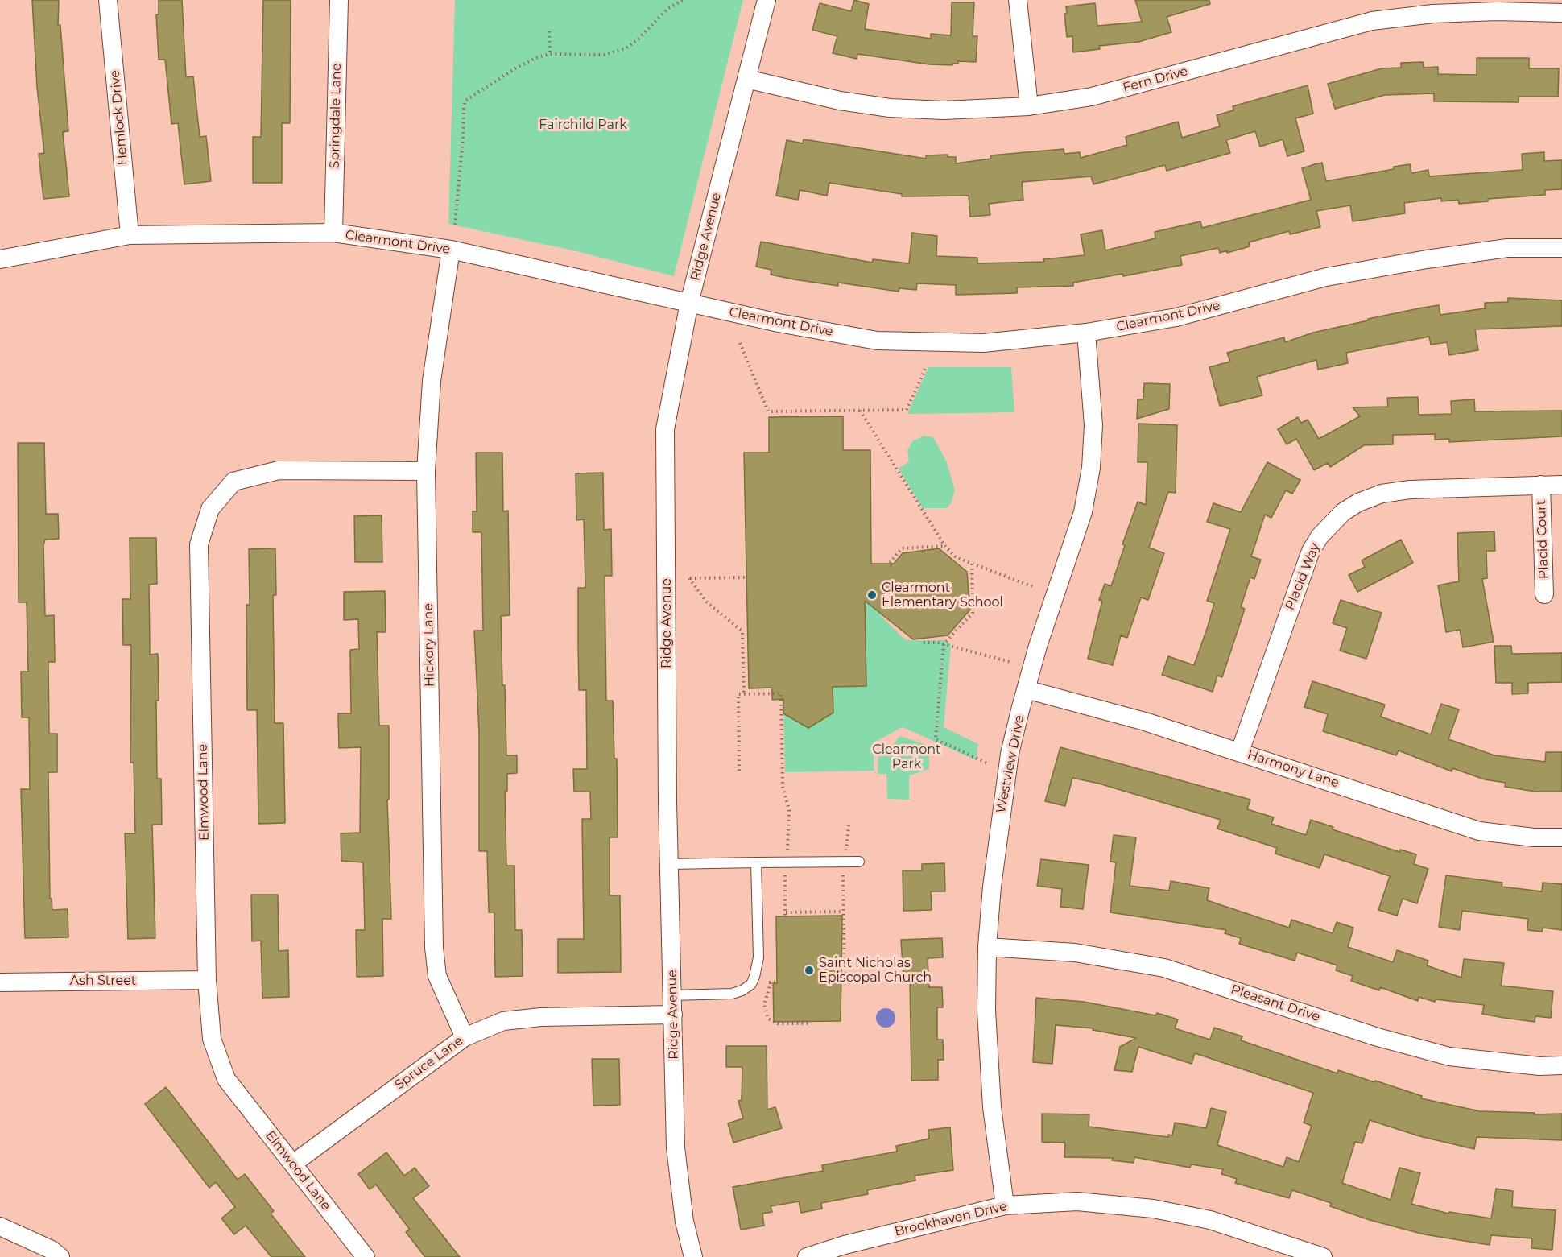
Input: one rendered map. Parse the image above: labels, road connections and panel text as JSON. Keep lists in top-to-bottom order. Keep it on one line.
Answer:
{"streets":{"street":["Fern Drive","Springdale Lane","Hemlock Drive","Ridge Avenue","Clearmont Drive","Placid Court","Placid Way","Hickory Lane","Westview Drive","Harmony Lane","Elmwood Lane","Ash Street","Pleasant Drive","Spruce Lane","Brookhaven Drive"]},"crossings":[["Fern Drive","Ridge Avenue"],["Springdale Lane","Clearmont Drive"],["Hemlock Drive","Clearmont Drive"],["Ridge Avenue","Clearmont Drive"],["Ridge Avenue","Spruce Lane"],["Clearmont Drive","Hickory Lane"],["Clearmont Drive","Westview Drive"],["Placid Court","Placid Way"],["Placid Way","Harmony Lane"],["Hickory Lane","Elmwood Lane"],["Hickory Lane","Spruce Lane"],["Westview Drive","Harmony Lane"],["Westview Drive","Pleasant Drive"],["Westview Drive","Brookhaven Drive"],["Elmwood Lane","Ash Street"],["Elmwood Lane","Spruce Lane"]],"parks":["Fairchild Park","Clearmont Park"],"places":["Clearmont Elementary School","Saint Nicholas Episcopal Church"]}
